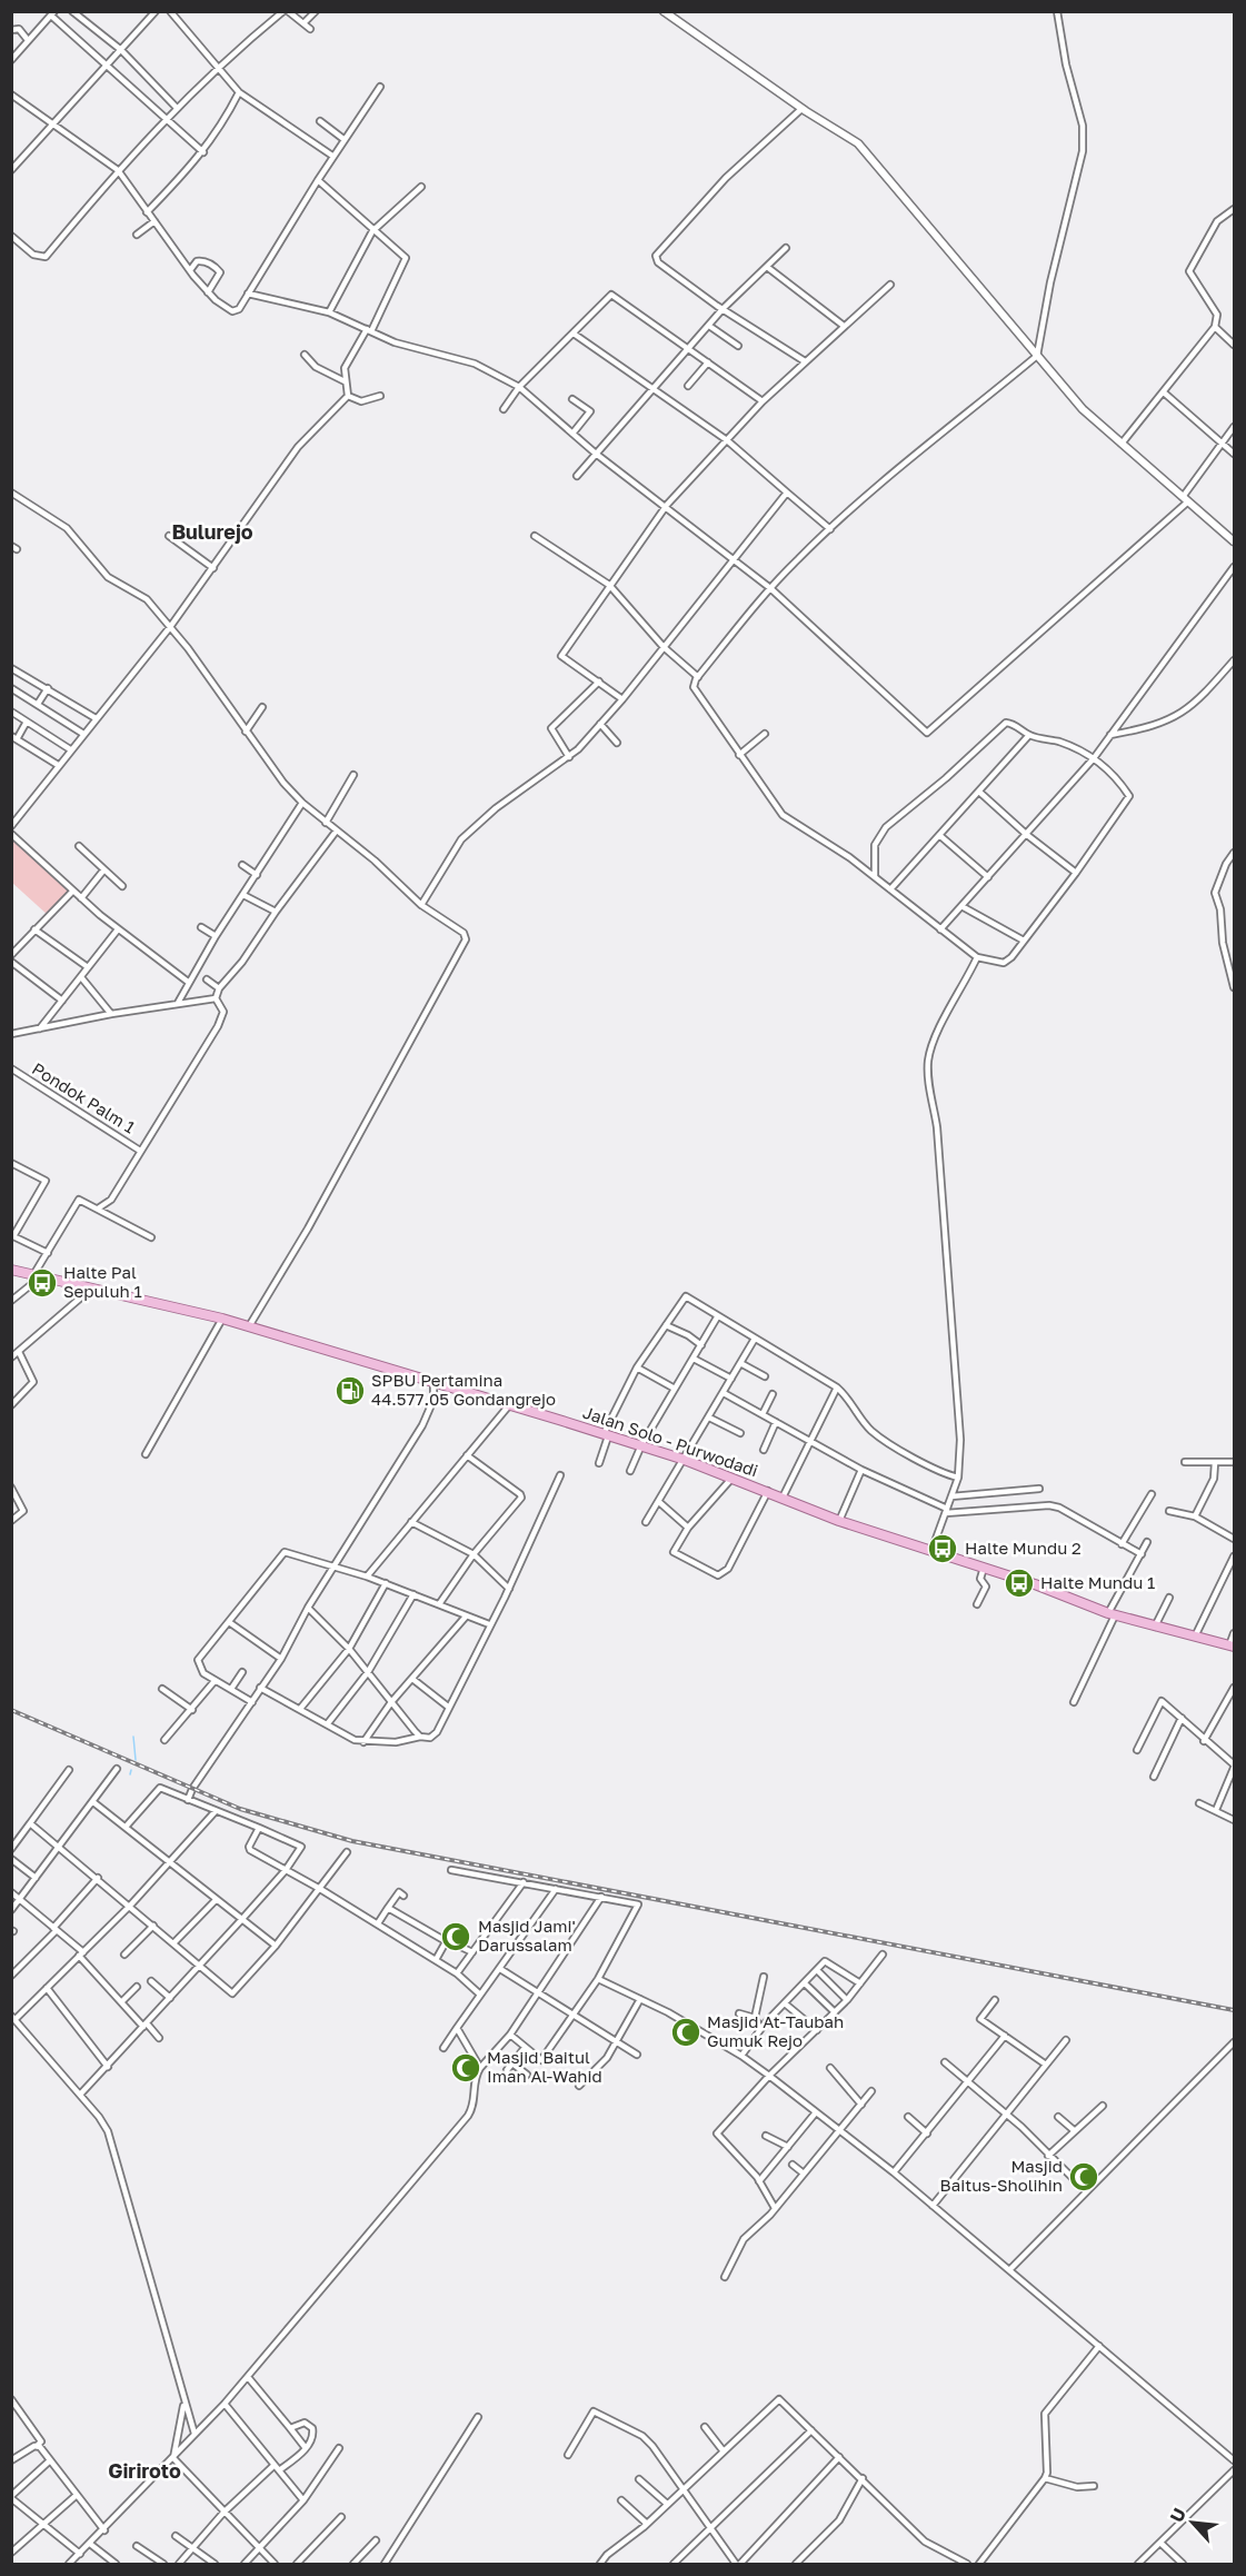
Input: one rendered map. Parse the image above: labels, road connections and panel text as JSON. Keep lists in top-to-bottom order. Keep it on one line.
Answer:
{"streets":{"main road":["Jalan Solo - Purwodadi"],"street":["Pondok Palm 1"]},"districts":["Bulurejo","Giriroto"],"places":{"bus stop":["Halte Pal Sepuluh 1","Halte Mundu 2","Halte Mundu 1"],"fuel station":["SPBU Pertamina 44.577.05 Gondangrejo"],"mosque":["Masjid Jami' Darussalam","Masjid At-Taubah Gumuk Rejo","Masjid Baitul Iman Al-Wahid","Masjid Baitus-Sholihin"]},"north":"top left"}
